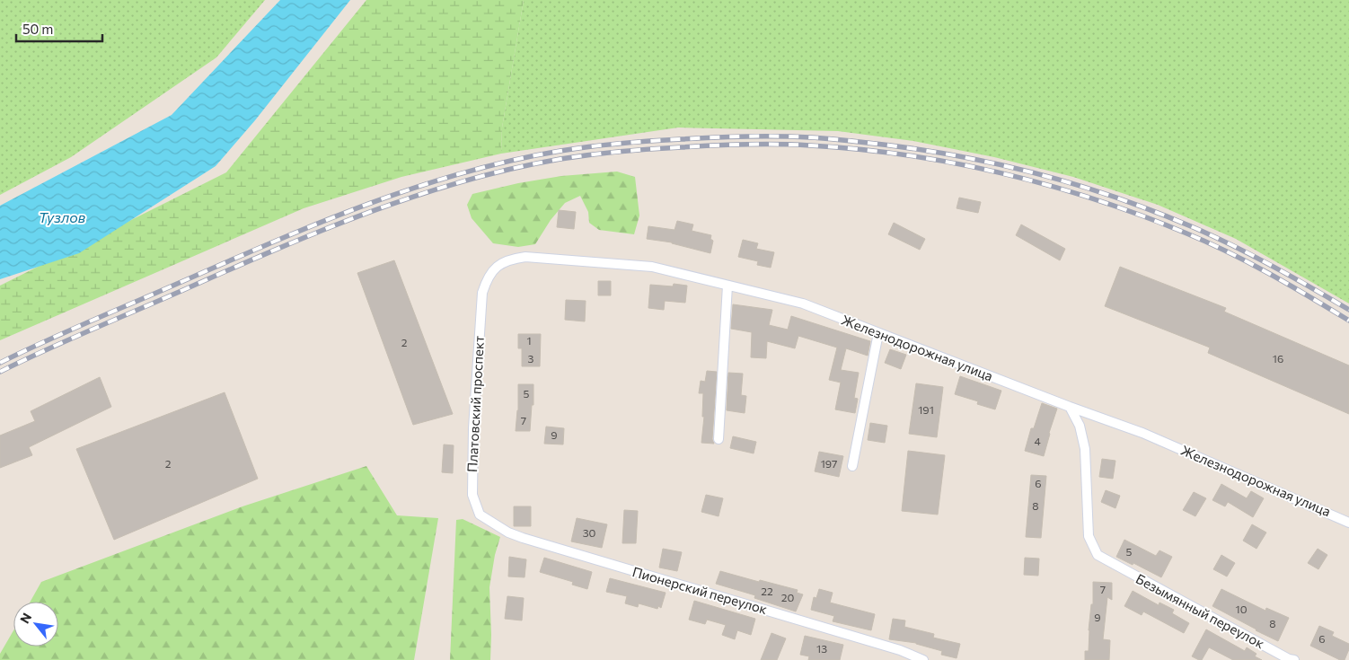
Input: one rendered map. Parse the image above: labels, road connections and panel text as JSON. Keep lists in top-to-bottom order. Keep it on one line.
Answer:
{"streets":{"street":["Железнодорожная улица","Платовский проспект","Пионерский переулок","Безымянный переулок"]},"crossings":[["Железнодорожная улица","Платовский проспект"],["Железнодорожная улица","Безымянный переулок"],["Платовский проспект","Пионерский переулок"]],"water":["Тузлов"],"house_numbers":["1","2","3","16","5","191","7","9","4","2","197","6","8","30","5","7","22","20","10","9","8","6","13"],"scale_bar":"50 m","north":"top left"}
